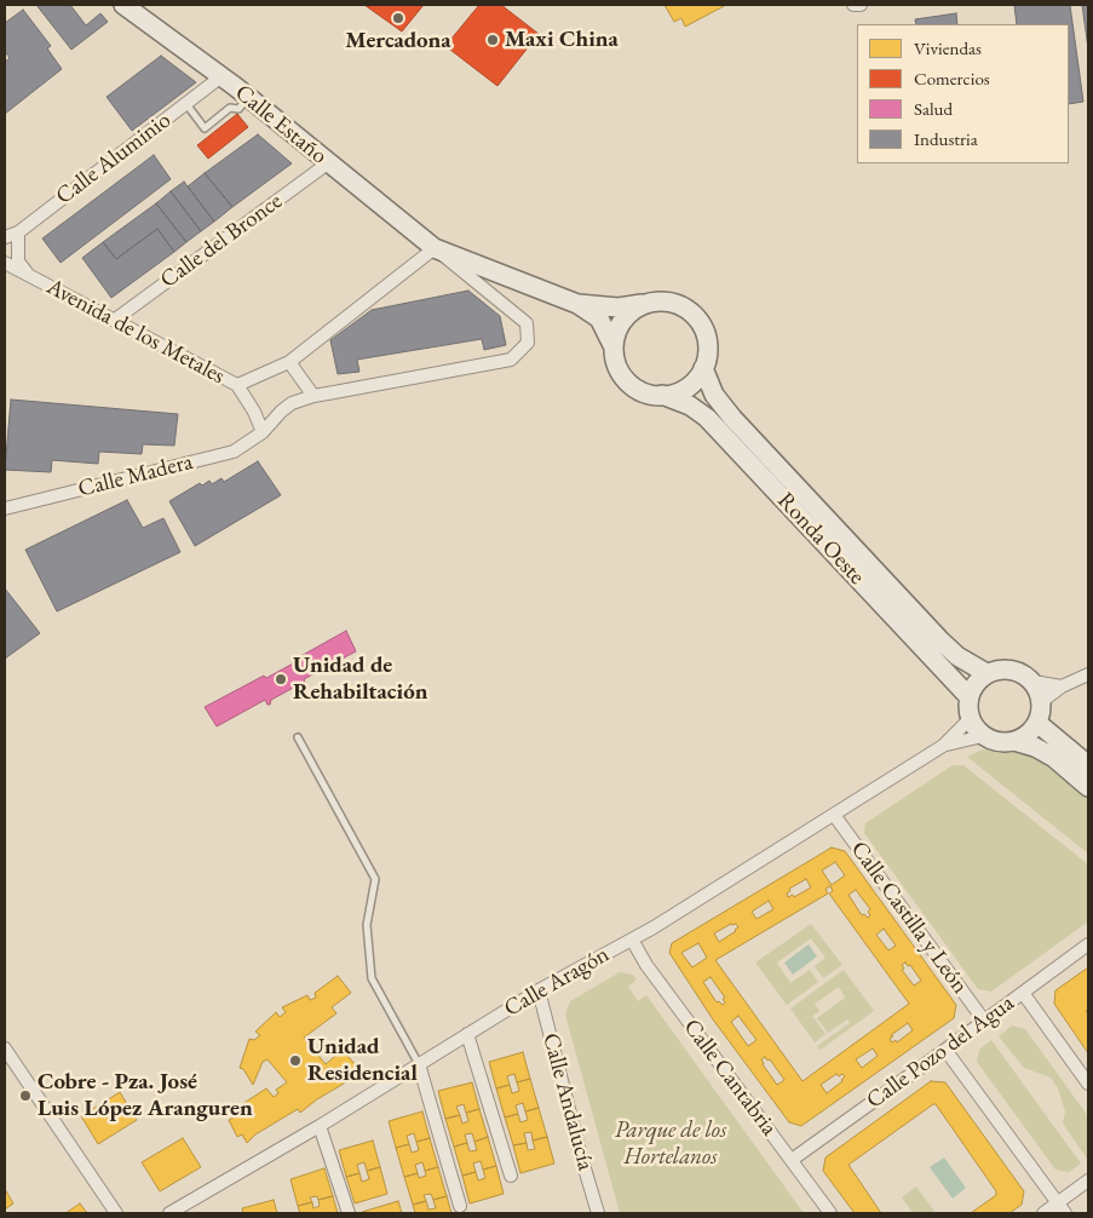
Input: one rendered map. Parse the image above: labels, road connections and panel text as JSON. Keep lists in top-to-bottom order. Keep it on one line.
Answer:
{"streets":{"main road":["Calle Estaño","Ronda Oeste"],"street":["Calle Aluminio","Calle del Bronce","Avenida de los Metales","Calle Madera","Calle Castilla y León","Calle Aragón","Calle Pozo del Agua","Calle Cantabria","Calle Andalucía"]},"crossings":[["Calle Estaño","Calle Aluminio"],["Calle Estaño","Calle del Bronce"],["Calle Estaño","Avenida de los Metales"],["Calle Estaño","Calle Madera"],["Calle Estaño","Ronda Oeste"],["Calle del Bronce","Avenida de los Metales"],["Ronda Oeste","Calle Aragón"],["Calle Castilla y León","Calle Aragón"],["Calle Castilla y León","Calle Pozo del Agua"],["Calle Aragón","Calle Cantabria"],["Calle Aragón","Calle Andalucía"],["Calle Pozo del Agua","Calle Cantabria"]],"parks":["Parque de los Hortelanos"],"places":["Mercadona","Maxi China","Unidad de Rehabiltación","Unidad Residencial","Cobre - Pza. José Luis López Aranguren"],"legend":["Viviendas","Comercios","Salud","Industria"]}
